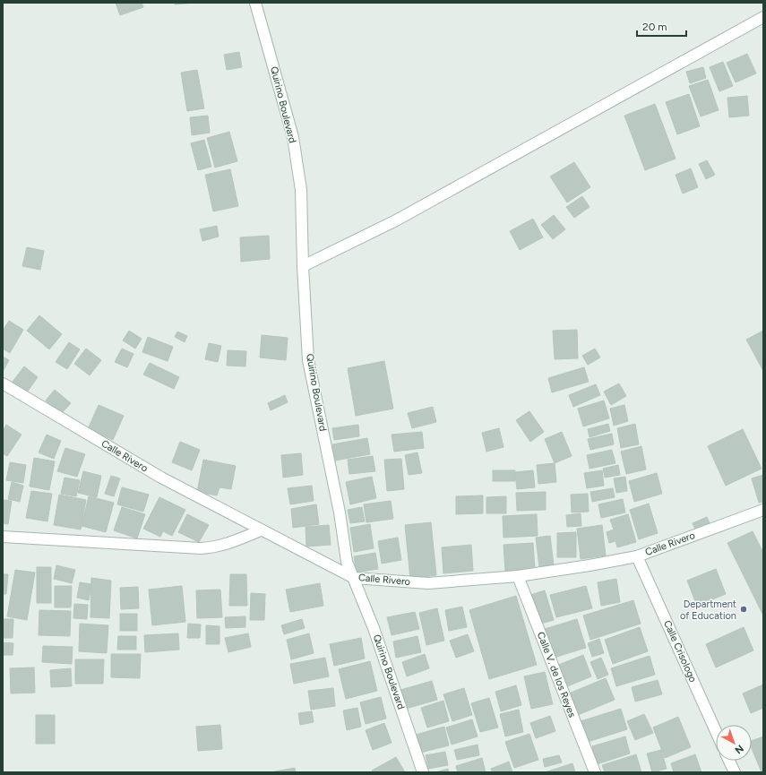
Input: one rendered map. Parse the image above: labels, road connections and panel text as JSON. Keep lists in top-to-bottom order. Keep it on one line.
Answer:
{"streets":{"main road":["Quirino Boulevard","Calle Rivero","Calle Crisologo","Calle V. de los Reyes"]},"crossings":[["Quirino Boulevard","Calle Rivero"],["Calle Rivero","Calle Crisologo"],["Calle Rivero","Calle V. de los Reyes"]],"places":["Department of Education"],"scale_bar":"20 m","north":"bottom right"}
